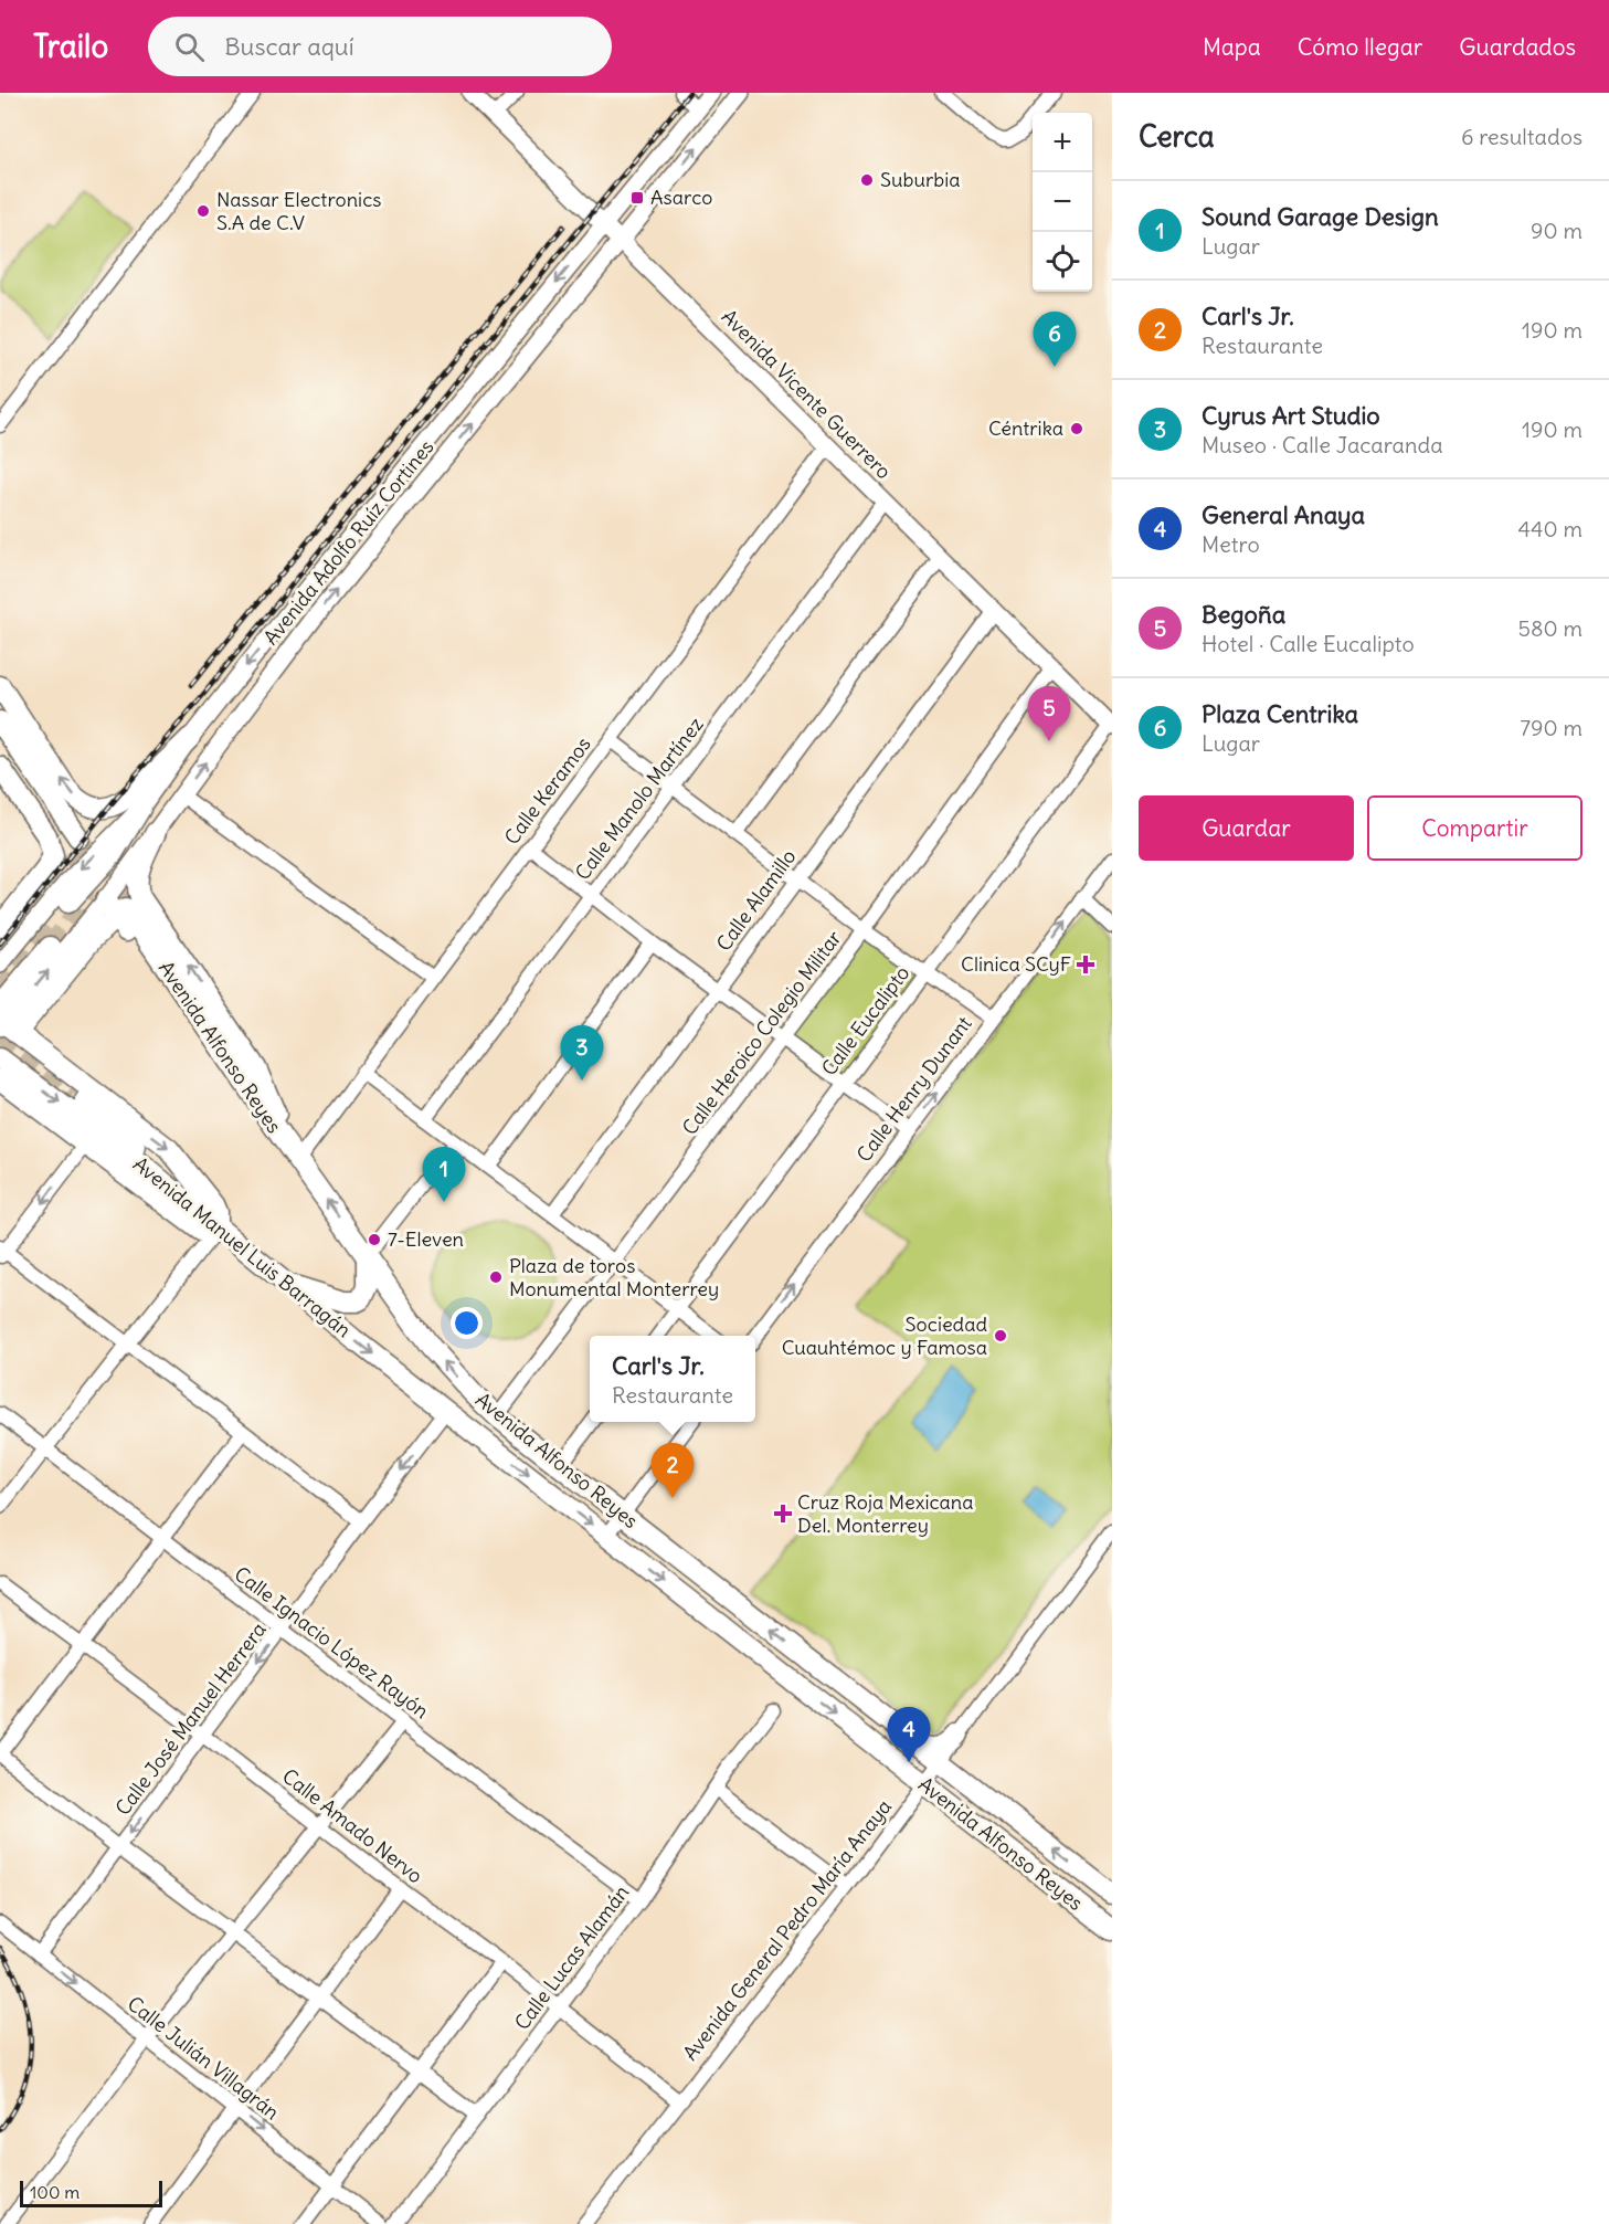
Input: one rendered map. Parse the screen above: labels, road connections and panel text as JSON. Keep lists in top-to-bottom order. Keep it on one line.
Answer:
{"streets":{"highway":["Avenida Alfonso Reyes","Avenida Manuel Luis Barragán"],"main road":["Avenida Vicente Guerrero","Avenida Adolfo Ruíz Cortines"],"street":["Calle Keramos","Calle Manolo Martínez","Calle Alamillo","Calle Eucalipto","Calle Heroico Colegio Militar","Calle Henry Dunant","Calle Ignacio López Rayón","Calle José Manuel Herrera","Calle Amado Nervo","Avenida General Pedro María Anaya","Calle Lucas Alamán","Calle Julián Villagrán"]},"crossings":[["Avenida Vicente Guerrero","Avenida Adolfo Ruíz Cortines"],["Avenida Vicente Guerrero","Calle Keramos"],["Avenida Vicente Guerrero","Calle Manolo Martínez"],["Avenida Vicente Guerrero","Calle Alamillo"],["Avenida Vicente Guerrero","Calle Eucalipto"],["Avenida Vicente Guerrero","Calle Heroico Colegio Militar"],["Calle Keramos","Avenida Alfonso Reyes"],["Calle Heroico Colegio Militar","Avenida Alfonso Reyes"],["Avenida Alfonso Reyes","Avenida Manuel Luis Barragán"],["Avenida Alfonso Reyes","Avenida General Pedro María Anaya"],["Avenida Manuel Luis Barragán","Calle José Manuel Herrera"],["Calle Ignacio López Rayón","Calle José Manuel Herrera"],["Calle Ignacio López Rayón","Calle Lucas Alamán"],["Calle José Manuel Herrera","Calle Amado Nervo"],["Calle José Manuel Herrera","Calle Julián Villagrán"],["Calle Amado Nervo","Avenida General Pedro María Anaya"],["Calle Amado Nervo","Calle Lucas Alamán"]],"one_way":["Calle Henry Dunant","Calle José Manuel Herrera","Calle Julián Villagrán"],"places":{"other":["Suburbia","Nassar Electronics S.A de C.V","Céntrika","7-Eleven","Plaza de toros Monumental Monterrey","Sociedad Cuauhtémoc y Famosa"],"transit":["Asarco"],"health":["Clinica SCyF","Cruz Roja Mexicana Del. Monterrey"]},"scale_bar":"100 m","page":{"header":"Trailo","search":"Buscar aquí","nav":["Mapa","Cómo llegar","Guardados"],"heading":["Cerca","6 resultados"],"map_buttons":["+","−"],"list":[{"mark":"1","name":"Sound Garage Design","note":"Lugar","value":"90 m"},{"mark":"2","name":"Carl's Jr.","note":"Restaurante","value":"190 m"},{"mark":"3","name":"Cyrus Art Studio","note":"Museo · Calle Jacaranda","value":"190 m"},{"mark":"4","name":"General Anaya","note":"Metro","value":"440 m"},{"mark":"5","name":"Begoña","note":"Hotel · Calle Eucalipto","value":"580 m"},{"mark":"6","name":"Plaza Centrika","note":"Lugar","value":"790 m"}],"pins":["6","5","3","1","2","4"],"buttons":["Guardar","Compartir"],"popup":["Carl's Jr.","Restaurante"],"scale":"100 m"}}
